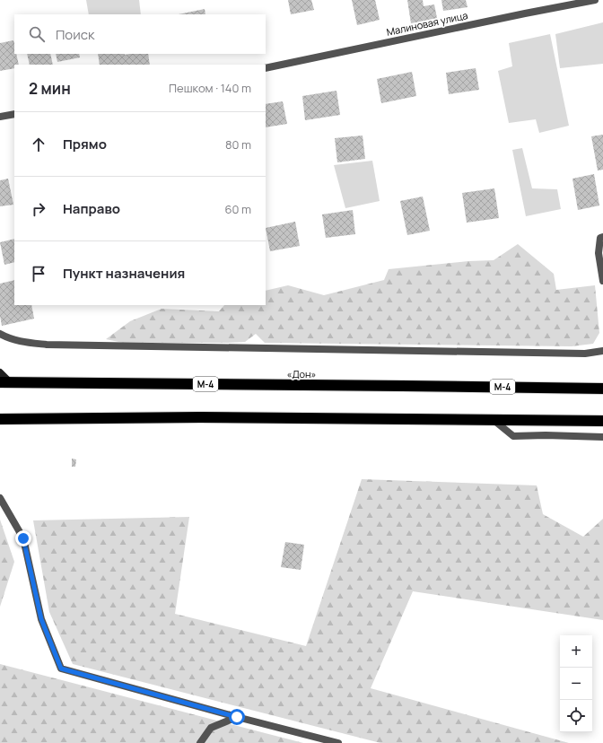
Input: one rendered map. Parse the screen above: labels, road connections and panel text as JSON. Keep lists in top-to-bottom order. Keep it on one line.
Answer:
{"streets":{"highway":["«Дон»","М-4"],"street":["Малиновая улица"]},"page":{"search":"Поиск","heading":["2 мин","Пешком · 140 m"],"list":[["Прямо","80 m"],["Направо","60 m"],"Пункт назначения"],"map_buttons":["+","−"]}}
